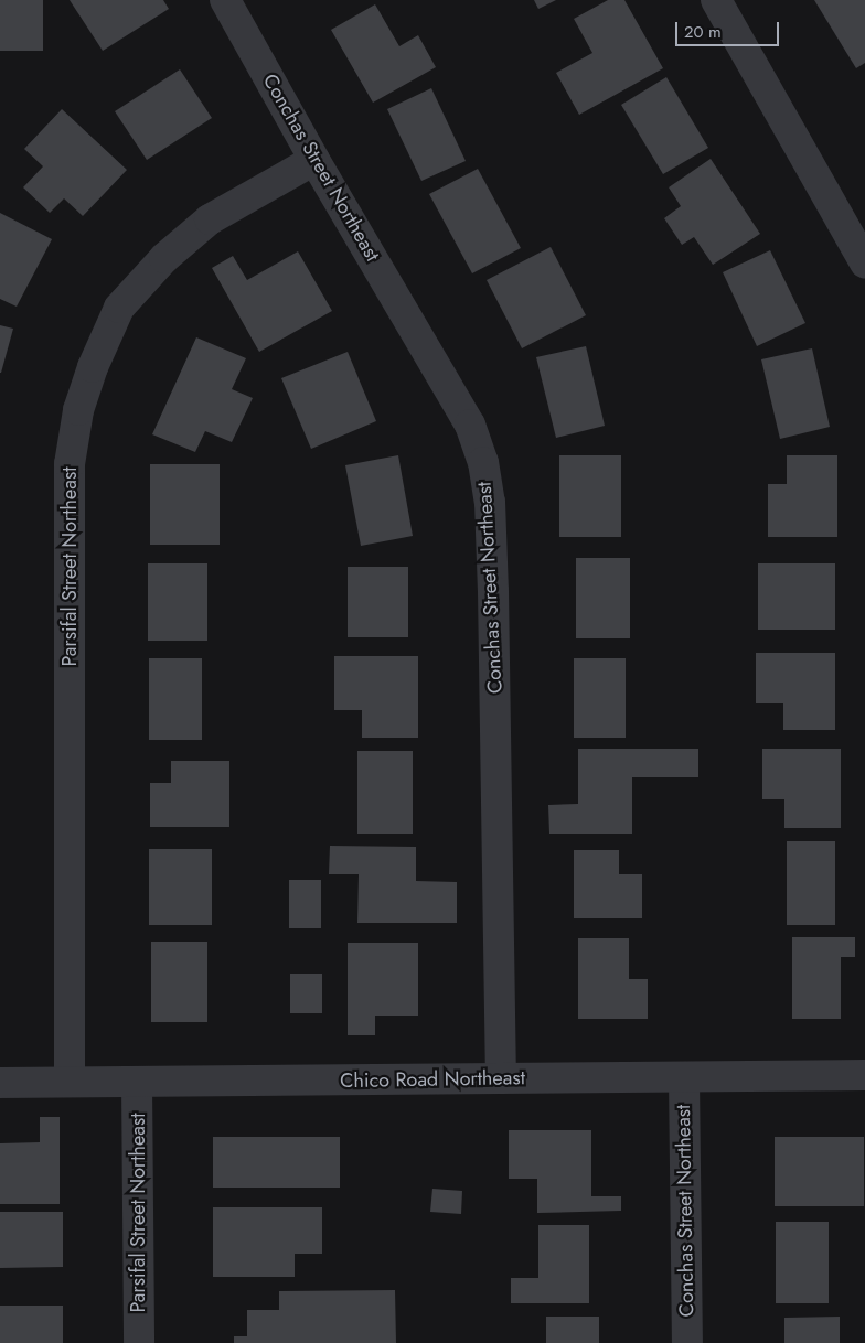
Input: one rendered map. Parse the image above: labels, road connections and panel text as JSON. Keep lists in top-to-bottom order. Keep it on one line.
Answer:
{"streets":{"street":["Conchas Street Northeast","Parsifal Street Northeast","Chico Road Northeast"]},"crossings":[["Conchas Street Northeast","Parsifal Street Northeast"],["Conchas Street Northeast","Chico Road Northeast"],["Parsifal Street Northeast","Chico Road Northeast"]],"scale_bar":"20 m"}
